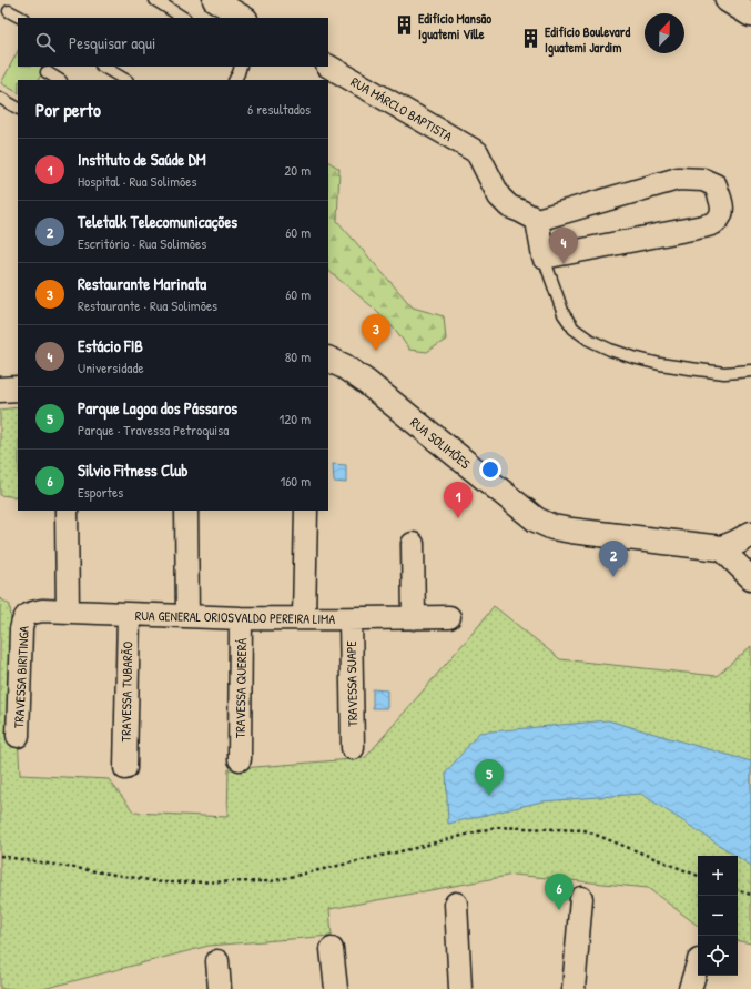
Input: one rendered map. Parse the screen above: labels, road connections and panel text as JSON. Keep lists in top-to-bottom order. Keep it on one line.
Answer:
{"streets":{"street":["RUA MÁRCLO BAPTISTA","RUA SOLIMÕES","RUA GENERAL ORIOSVALDO PEREIRA LIMA","TRAVESSA BIRITINGA","TRAVESSA SUAPE","TRAVESSA QUERERÁ","TRAVESSA TUBARÃO"]},"crossings":[["RUA GENERAL ORIOSVALDO PEREIRA LIMA","TRAVESSA BIRITINGA"],["RUA GENERAL ORIOSVALDO PEREIRA LIMA","TRAVESSA SUAPE"],["RUA GENERAL ORIOSVALDO PEREIRA LIMA","TRAVESSA QUERERÁ"],["RUA GENERAL ORIOSVALDO PEREIRA LIMA","TRAVESSA TUBARÃO"]],"places":{"building":["Edifício Mansão Iguatemi Ville","Edifício Boulevard Iguatemi Jardim"]},"north":"top","page":{"search":"Pesquisar aqui","heading":["Por perto","6 resultados"],"list":[{"mark":"1","name":"Instituto de Saúde DM","note":"Hospital · Rua Solimões","value":"20 m"},{"mark":"2","name":"Teletalk Telecomunicações","note":"Escritório · Rua Solimões","value":"60 m"},{"mark":"3","name":"Restaurante Marinata","note":"Restaurante · Rua Solimões","value":"60 m"},{"mark":"4","name":"Estácio FIB","note":"Universidade","value":"80 m"},{"mark":"5","name":"Parque Lagoa dos Pássaros","note":"Parque · Travessa Petroquisa","value":"120 m"},{"mark":"6","name":"Silvio Fitness Club","note":"Esportes","value":"160 m"}],"pins":["4","3","1","2","5","6"],"map_buttons":["+","−"]}}
